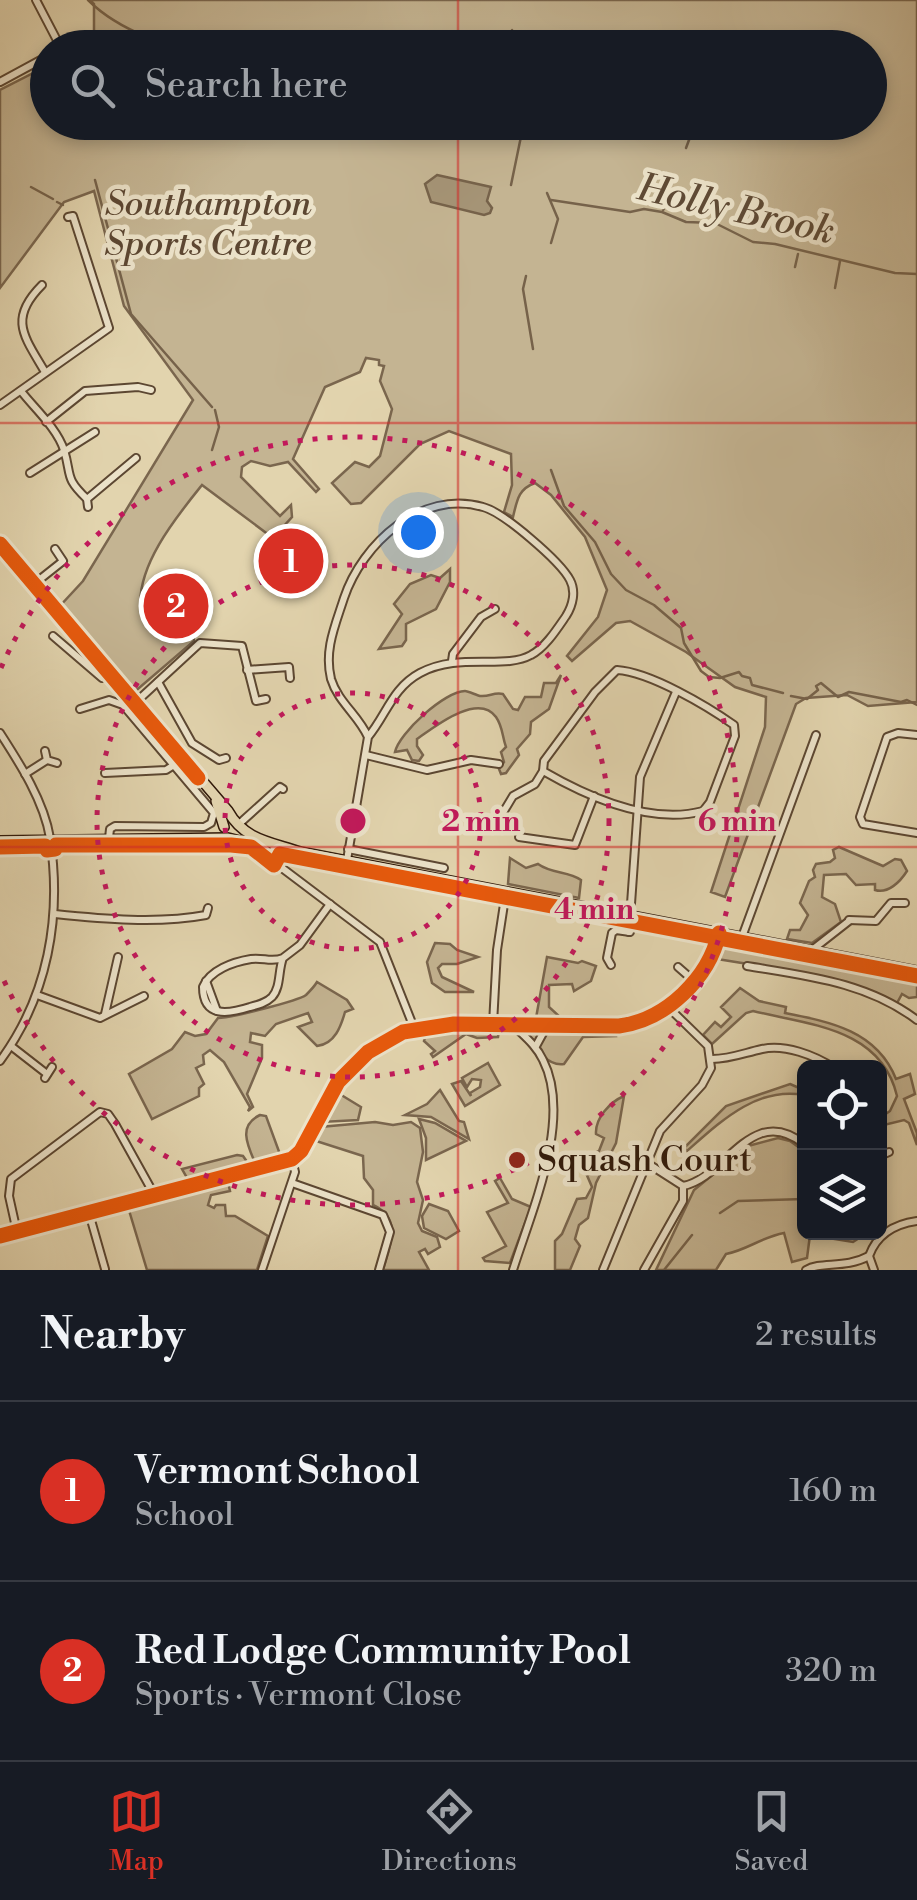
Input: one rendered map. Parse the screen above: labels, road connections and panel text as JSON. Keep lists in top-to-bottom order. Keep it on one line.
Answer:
{"water":["Holly Brook"],"parks":["Southampton Sports Centre"],"places":["Squash Court"],"page":{"search":"Search here","pins":["1","2"],"heading":["Nearby","2 results"],"list":[{"mark":"1","name":"Vermont School","note":"School","value":"160 m"},{"mark":"2","name":"Red Lodge Community Pool","note":"Sports · Vermont Close","value":"320 m"}],"nav":["Map","Directions","Saved"]},"rings":["2 min","6 min","4 min"]}
